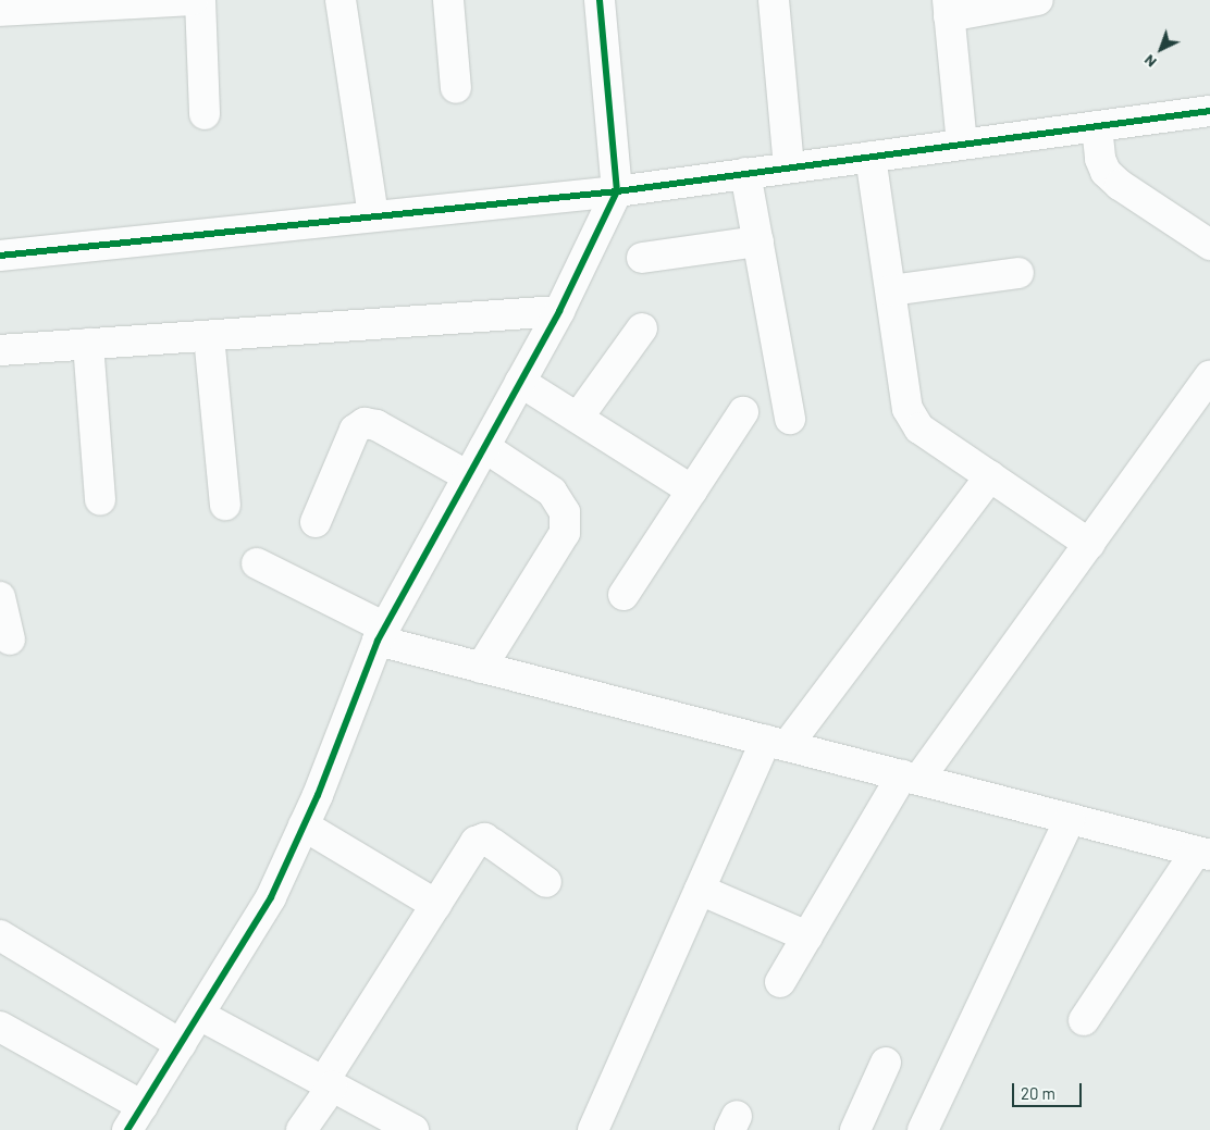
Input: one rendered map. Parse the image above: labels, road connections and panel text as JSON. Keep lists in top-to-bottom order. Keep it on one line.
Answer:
{"scale_bar":"20 m","north":"bottom left"}
